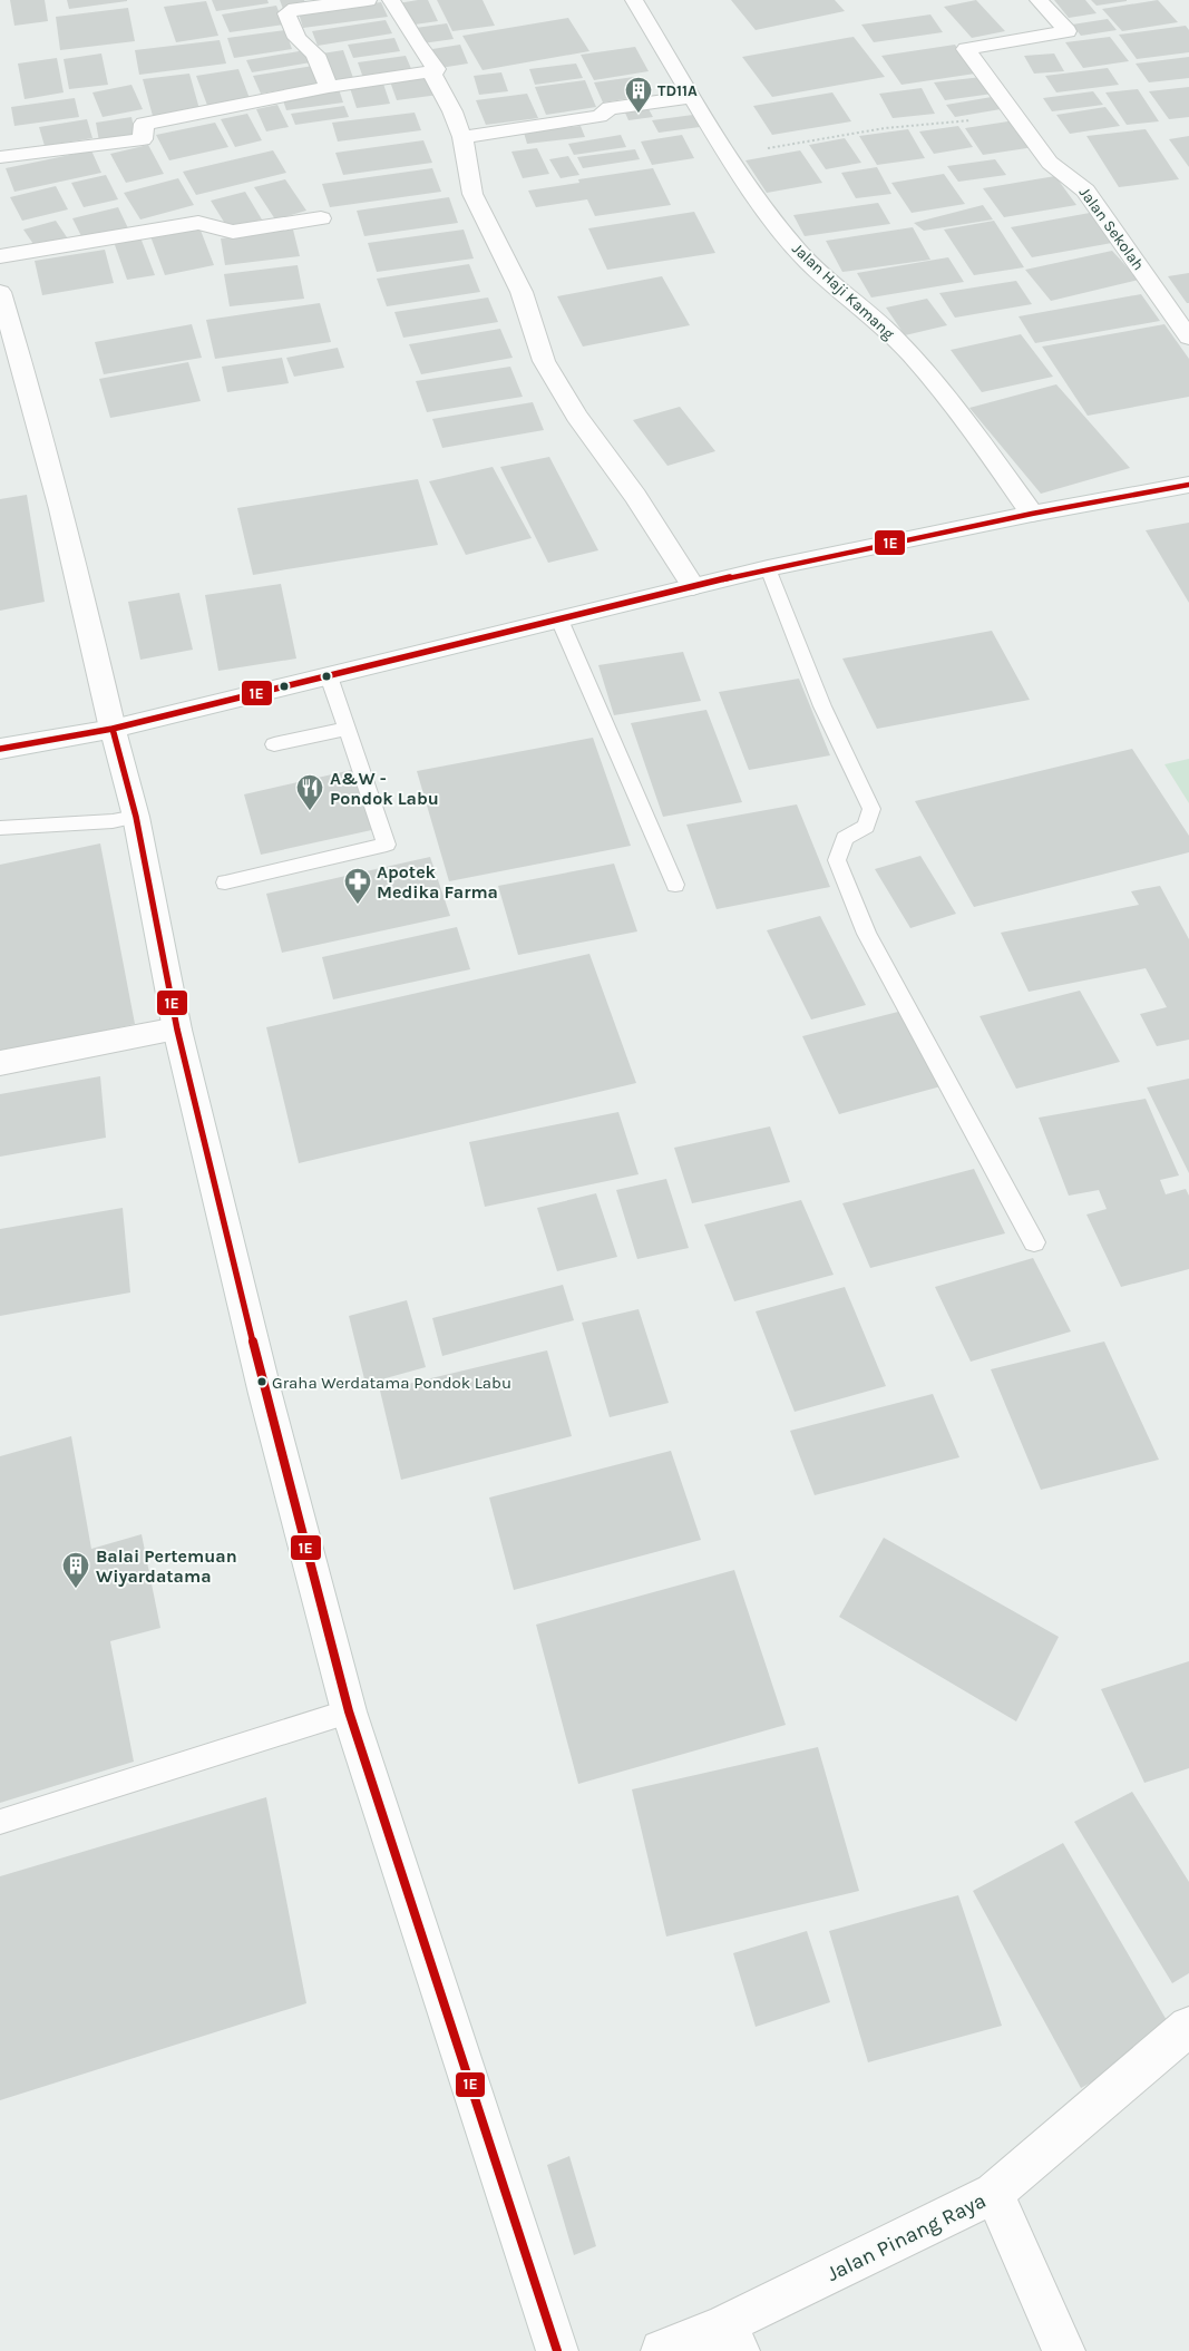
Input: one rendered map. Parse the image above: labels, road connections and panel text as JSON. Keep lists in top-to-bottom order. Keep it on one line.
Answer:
{"streets":{"street":["Jalan Sekolah","Jalan Haji Kamang","Jalan Pinang Raya"]},"places":{"building":["TD11A","Balai Pertemuan Wiyardatama"],"restaurant":["A&W - Pondok Labu"],"pharmacy":["Apotek Medika Farma"],"other":["Graha Werdatama Pondok Labu"]},"lines":["transit line 1E"]}
